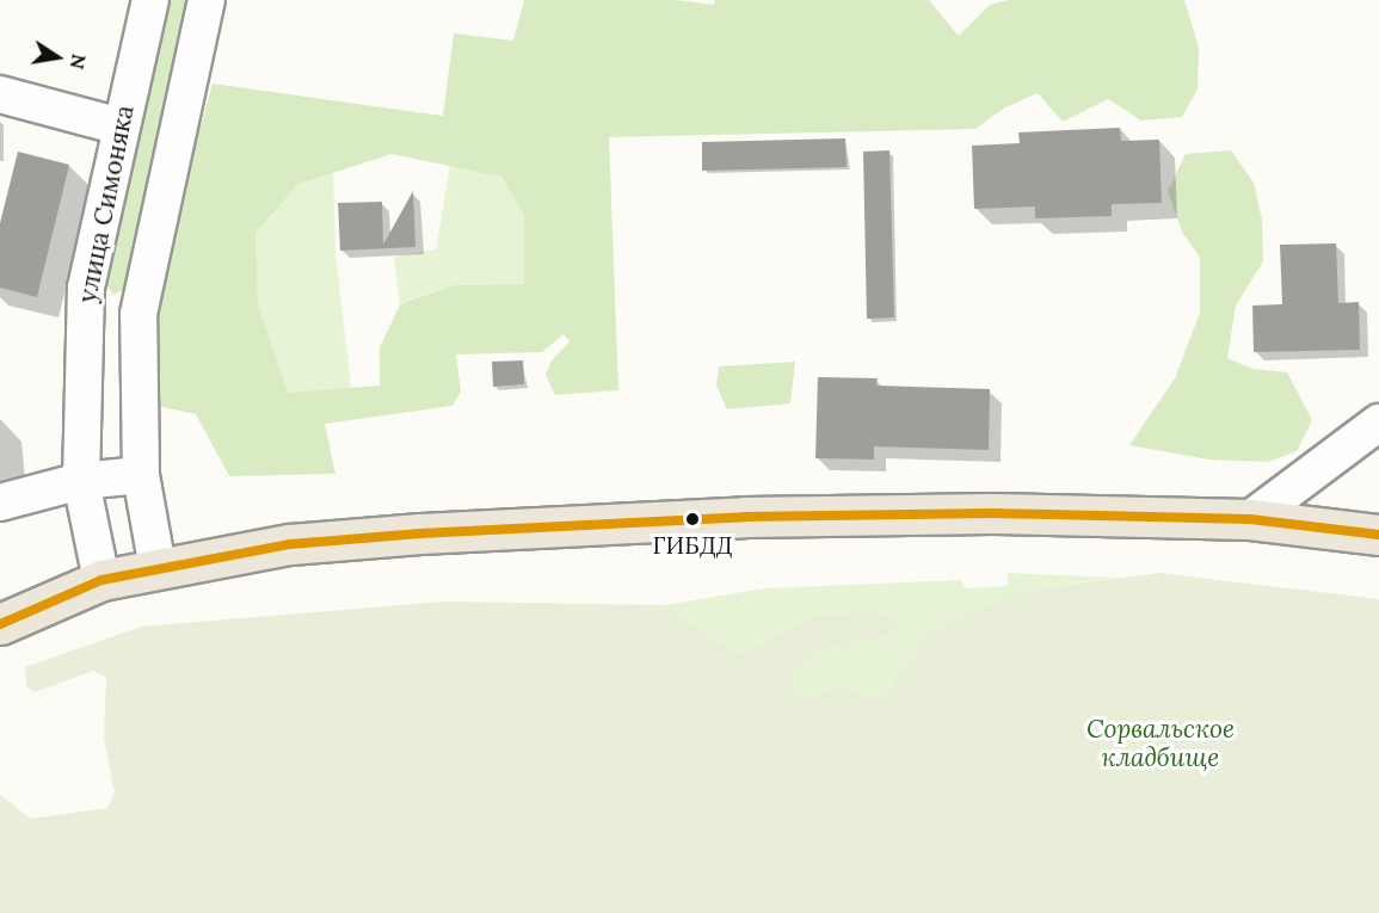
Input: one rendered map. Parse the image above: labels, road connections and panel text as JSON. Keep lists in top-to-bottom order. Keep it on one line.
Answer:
{"streets":{"street":["улица Симоняка"]},"parks":["Сорвальское кладбище"],"places":["ГИБДД"],"north":"right"}
